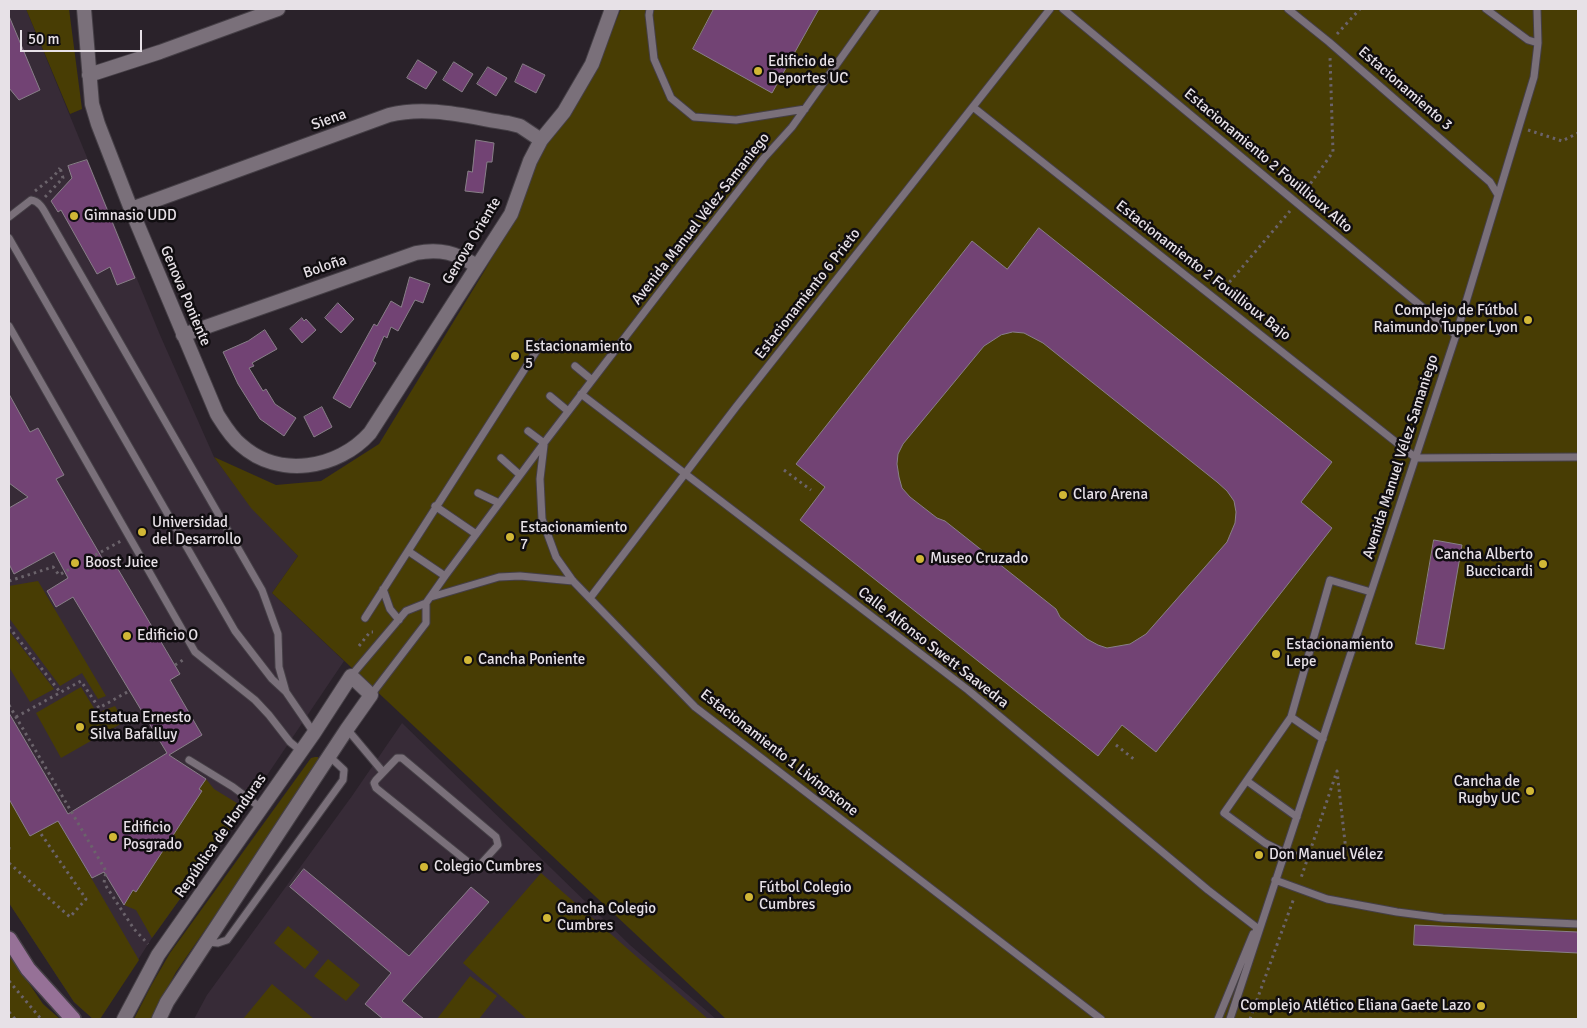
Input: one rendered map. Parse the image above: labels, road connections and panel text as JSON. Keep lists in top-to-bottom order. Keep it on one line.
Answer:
{"streets":{"street":["Siena","Genova Oriente","Boloña","Genova Poniente","República de Honduras"],"lane":["Estacionamiento 3","Estacionamiento 2 Fouillioux Alto","Avenida Manuel Vélez Samaniego","Estacionamiento 2 Fouillioux Bajo","Estacionamiento 6 Prieto","Calle Alfonso Swett Saavedra","Estacionamiento 1 Livingstone"]},"crossings":[["Estacionamiento 3","Avenida Manuel Vélez Samaniego"],["Siena","Genova Oriente"],["Siena","Genova Poniente"],["Estacionamiento 2 Fouillioux Alto","Avenida Manuel Vélez Samaniego"],["Avenida Manuel Vélez Samaniego","Estacionamiento 2 Fouillioux Bajo"],["Avenida Manuel Vélez Samaniego","Calle Alfonso Swett Saavedra"],["Avenida Manuel Vélez Samaniego","Estacionamiento 1 Livingstone"],["Genova Oriente","Boloña"],["Genova Oriente","Genova Poniente"],["Boloña","Genova Poniente"],["Estacionamiento 2 Fouillioux Bajo","Estacionamiento 6 Prieto"],["Estacionamiento 6 Prieto","Calle Alfonso Swett Saavedra"],["Estacionamiento 6 Prieto","Estacionamiento 1 Livingstone"]],"places":["Edificio de Deportes UC","Gimnasio UDD","Complejo de Fútbol Raimundo Tupper Lyon","Estacionamiento 5","Claro Arena","Universidad del Desarrollo","Estacionamiento 7","Museo Cruzado","Boost Juice","Cancha Alberto Buccicardi","Edificio O","Estacionamiento Lepe","Cancha Poniente","Estatua Ernesto Silva Bafalluy","Cancha de Rugby UC","Edificio Posgrado","Don Manuel Vélez","Colegio Cumbres","Fútbol Colegio Cumbres","Cancha Colegio Cumbres","Complejo Atlético Eliana Gaete Lazo"],"scale_bar":"50 m"}
